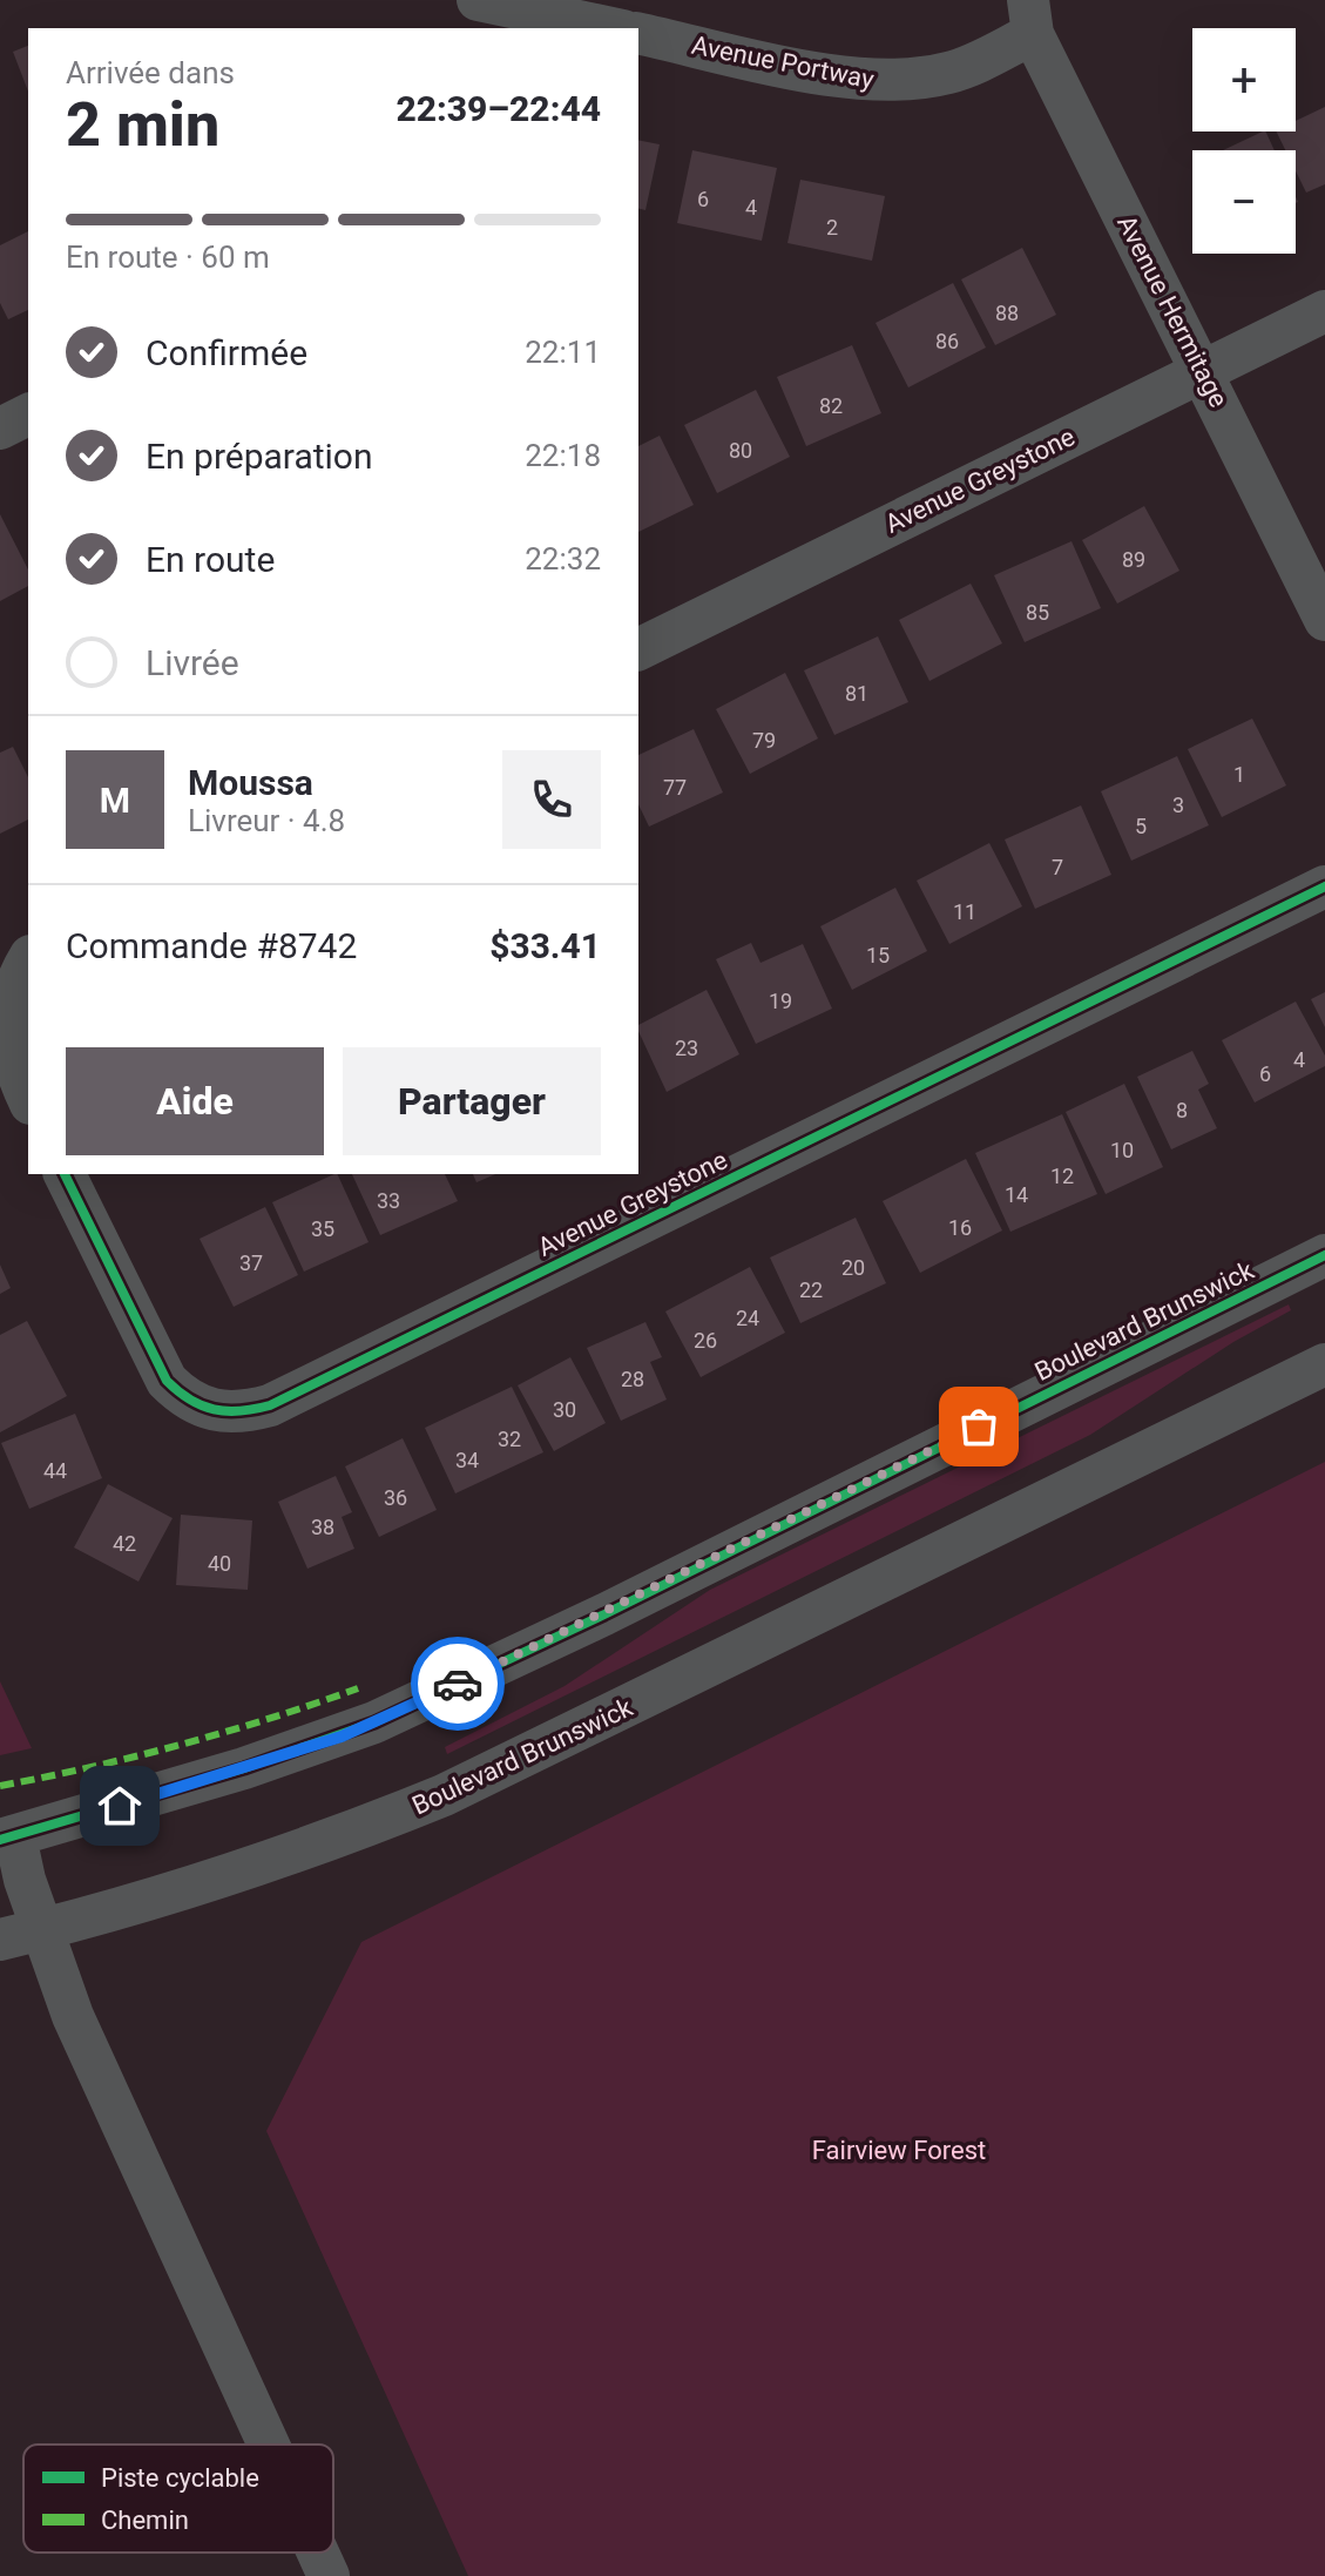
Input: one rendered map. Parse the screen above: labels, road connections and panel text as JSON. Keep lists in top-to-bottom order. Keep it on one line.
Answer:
{"streets":{"street":["Avenue Portway","Avenue Hermitage","Avenue Greystone","Boulevard Brunswick"]},"crossings":[["Avenue Portway","Avenue Hermitage"],["Avenue Hermitage","Avenue Greystone"]],"parks":["Fairview Forest"],"house_numbers":["6","4","2","88","86","82","80","89","85","81","79","1","77","3","5","7","11","15","19","23","4","6","8","10","12","14","33","16","35","37","20","22","24","26","28","30","32","34","44","36","38","42","40"],"legend":["Piste cyclable","Chemin"],"page":{"map_buttons":["+","−"],"heading":["2 min","Arrivée dans","22:39–22:44"],"panel":["Moussa","Livreur · 4.8","Commande #8742","$33.41"],"bar":"En route · 60 m","list":[["Confirmée","22:11"],["En préparation","22:18"],["En route","22:32"],"Livrée"],"round":"M","buttons":["Aide","Partager"]}}
